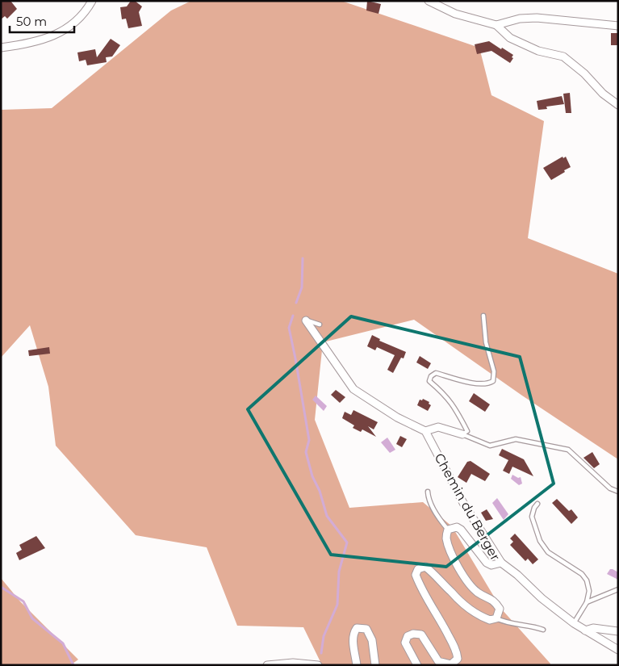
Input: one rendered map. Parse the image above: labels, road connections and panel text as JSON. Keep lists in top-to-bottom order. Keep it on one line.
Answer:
{"streets":{"street":["Chemin du Berger"]},"scale_bar":"50 m"}
